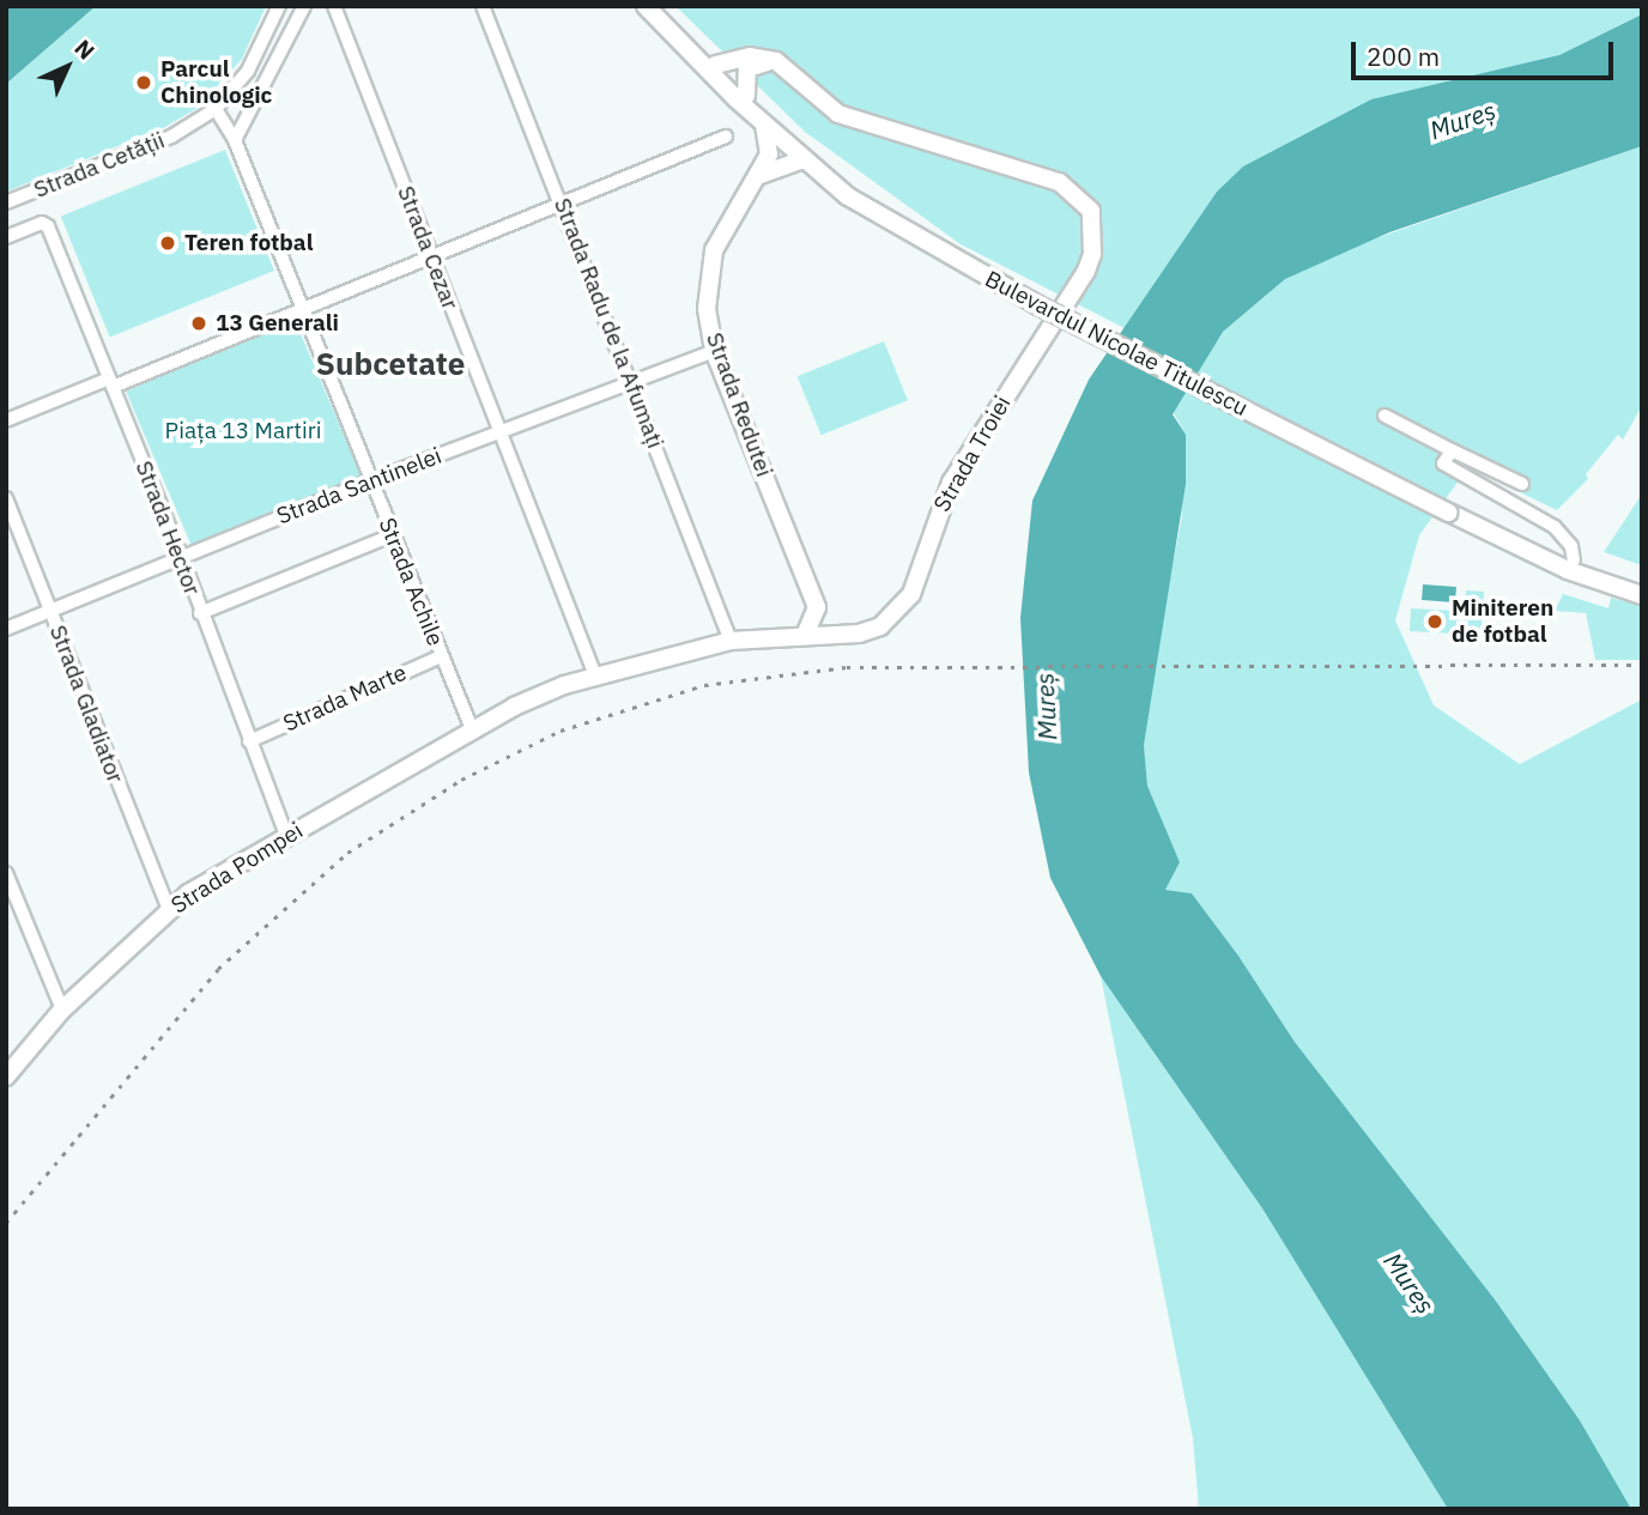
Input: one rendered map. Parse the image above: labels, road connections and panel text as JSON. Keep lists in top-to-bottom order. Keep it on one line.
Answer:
{"streets":{"main road":["Bulevardul Nicolae Titulescu","Strada Redutei","Strada Troiei","Strada Pompei"],"street":["Strada Cetății","Strada Cezar","Strada Radu de la Afumați","Strada Santinelei","Strada Hector","Strada Achile","Strada Marte","Strada Gladiator"]},"crossings":[["Strada Cetății","Strada Achile"],["Strada Cezar","Strada Troiei"],["Strada Cezar","Strada Santinelei"],["Strada Radu de la Afumați","Strada Troiei"],["Strada Radu de la Afumați","Strada Santinelei"],["Strada Redutei","Strada Troiei"],["Strada Redutei","Strada Santinelei"],["Strada Troiei","Strada Achile"],["Strada Troiei","Strada Pompei"],["Strada Santinelei","Strada Hector"],["Strada Santinelei","Strada Achile"],["Strada Santinelei","Strada Gladiator"],["Strada Hector","Strada Marte"],["Strada Hector","Strada Pompei"],["Strada Achile","Strada Marte"],["Strada Gladiator","Strada Pompei"]],"districts":["Subcetate"],"water":["Mureș"],"parks":["Piața 13 Martiri"],"places":["Parcul Chinologic","Teren fotbal","13 Generali","Miniteren de fotbal"],"scale_bar":"200 m","north":"top right"}
